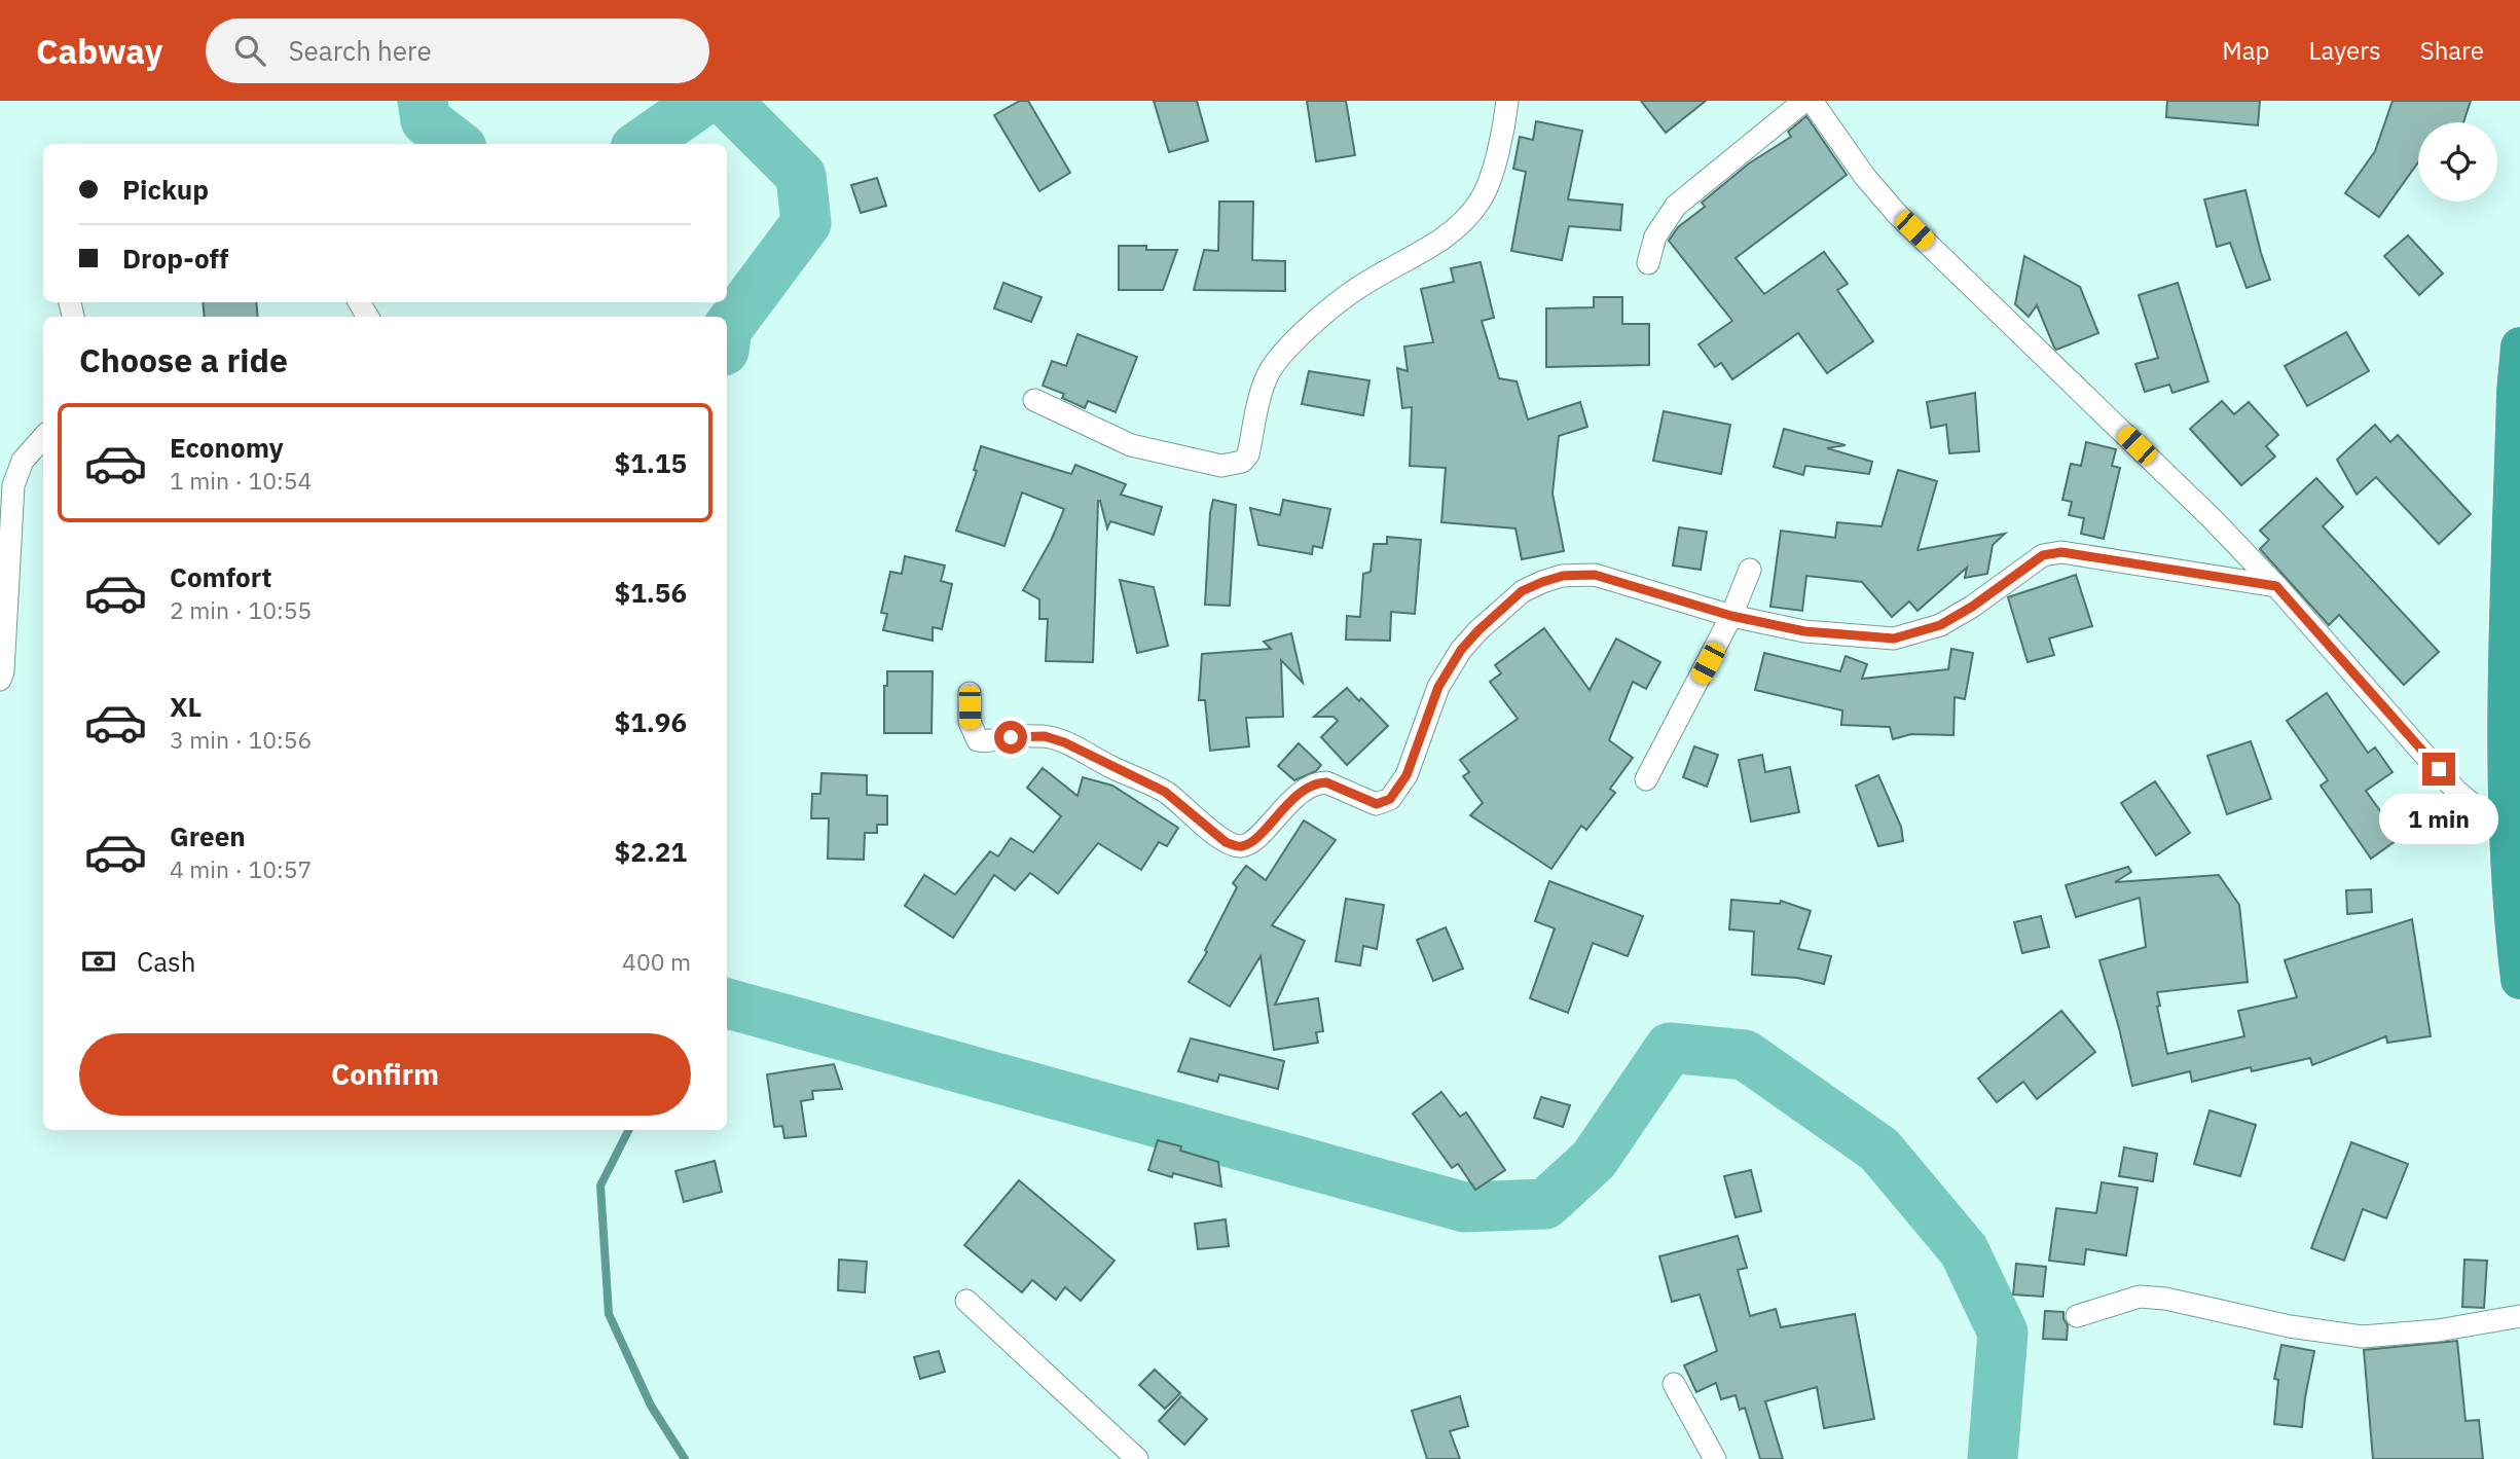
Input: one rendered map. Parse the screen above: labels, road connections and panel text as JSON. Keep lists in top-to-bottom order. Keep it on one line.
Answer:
{"page":{"header":"Cabway","search":"Search here","nav":["Map","Layers","Share"],"banner":["Pickup","Drop-off"],"heading":"Choose a ride","list":[{"name":"Economy","note":"1 min · 10:54","value":"$1.15"},{"name":"Comfort","note":"2 min · 10:55","value":"$1.56"},{"name":"XL","note":"3 min · 10:56","value":"$1.96"},{"name":"Green","note":"4 min · 10:57","value":"$2.21"}],"bubble":"1 min","pay":["Cash","400 m"],"buttons":"Confirm"}}
